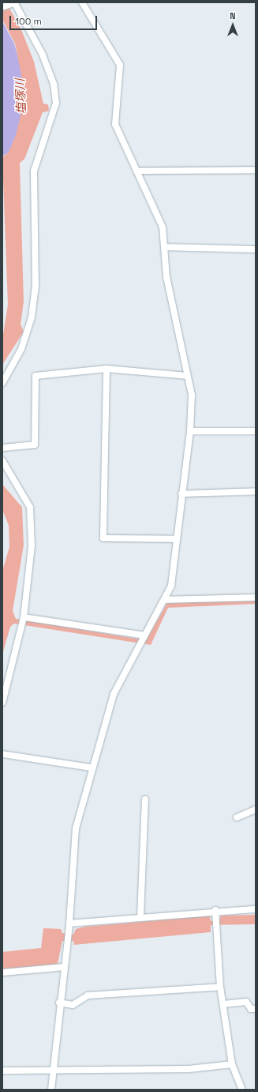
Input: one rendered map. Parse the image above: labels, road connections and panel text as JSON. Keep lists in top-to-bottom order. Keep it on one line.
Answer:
{"water":["塩塚川"],"scale_bar":"100 m","north":"top"}
